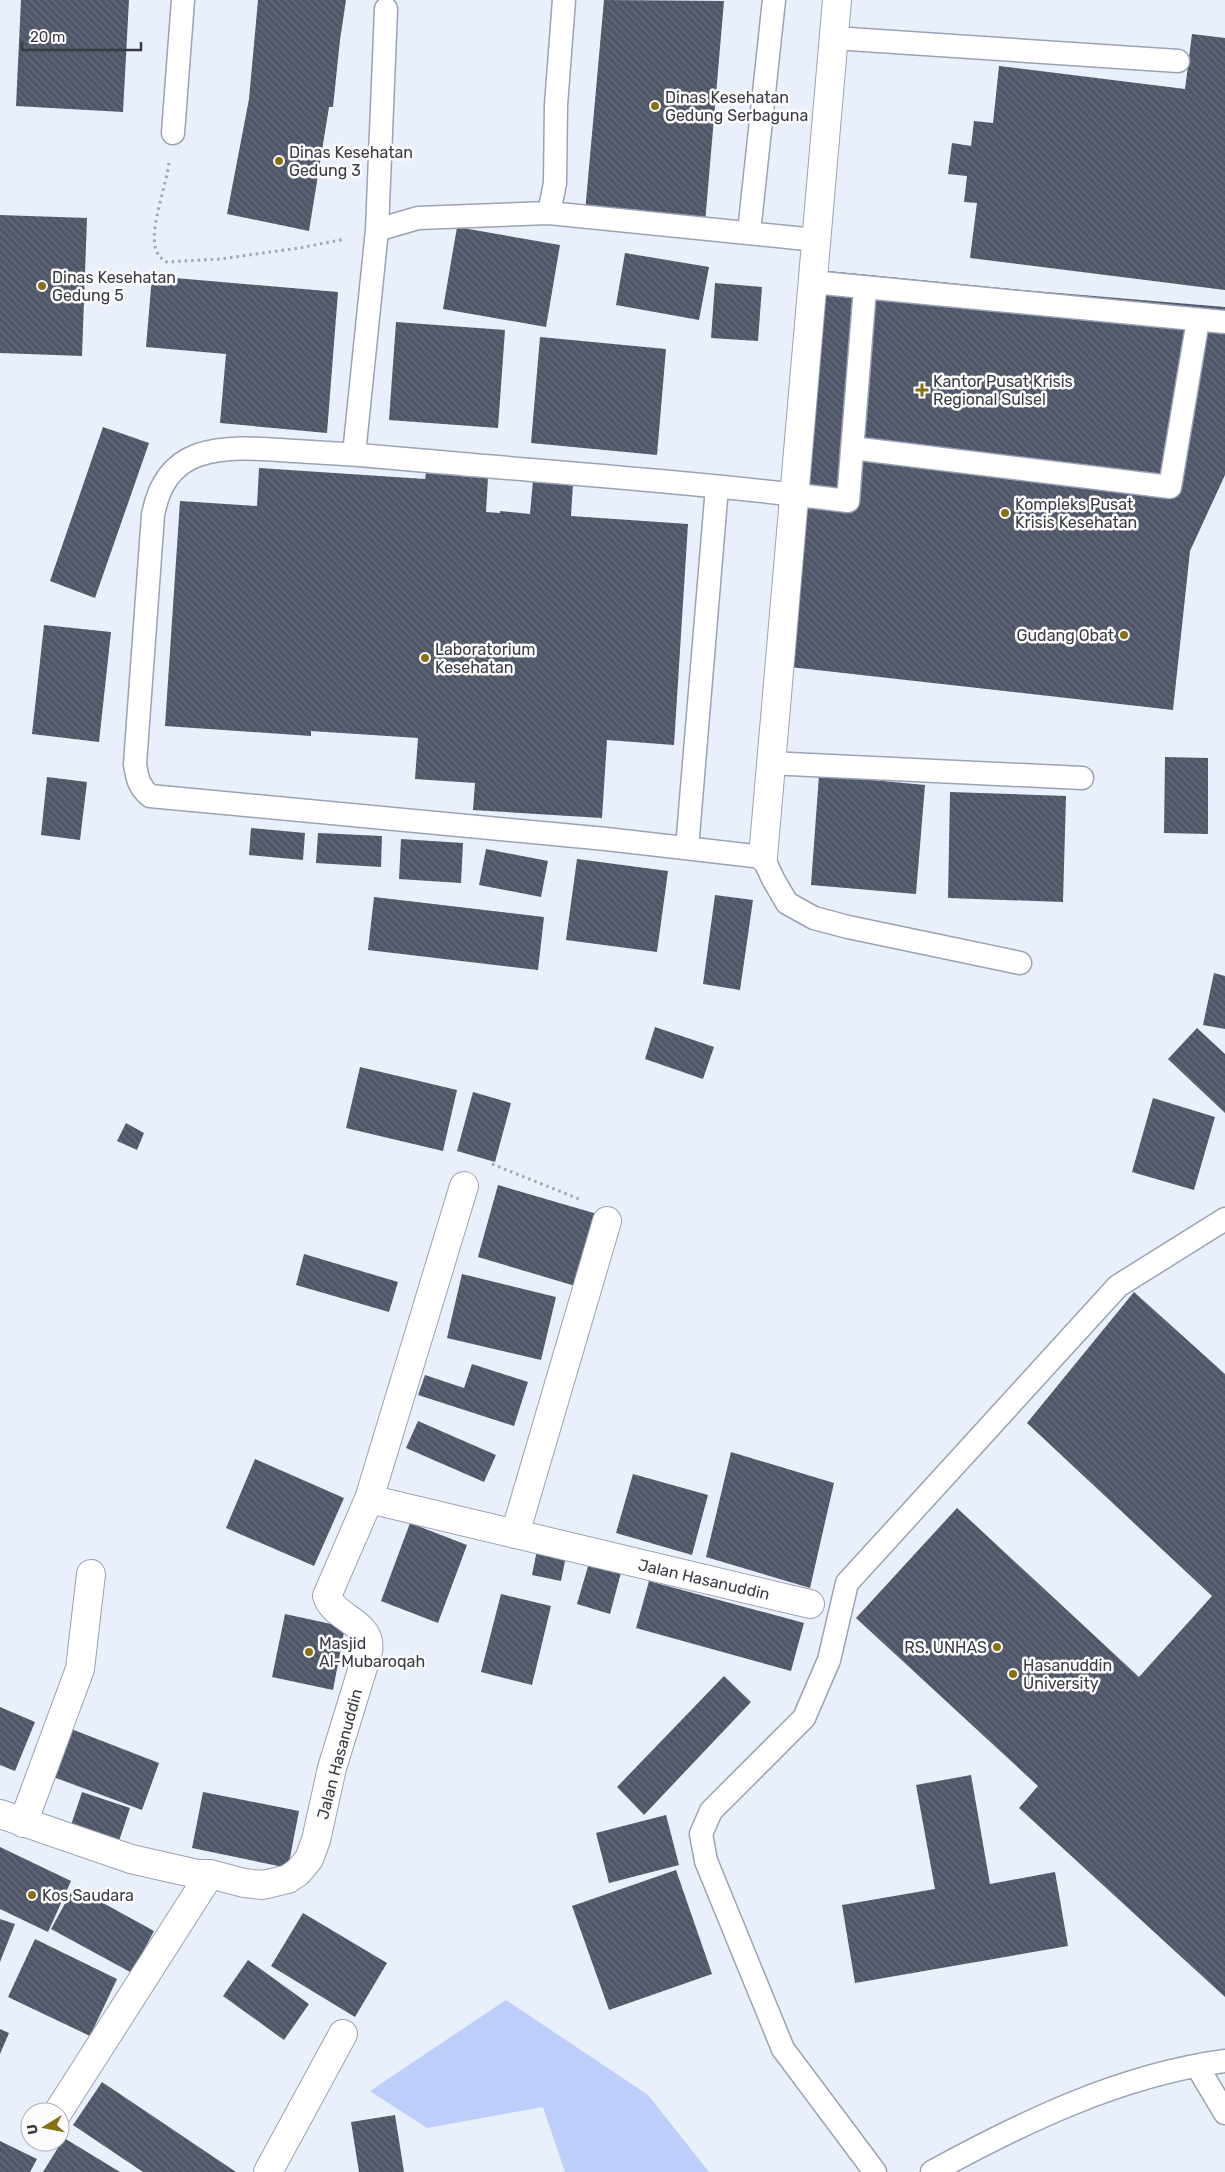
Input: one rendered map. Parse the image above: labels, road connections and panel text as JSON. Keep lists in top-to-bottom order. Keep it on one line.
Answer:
{"streets":{"street":["Jalan Hasanuddin"]},"places":{"other":["Dinas Kesehatan Gedung Serbaguna","Dinas Kesehatan Gedung 3","Dinas Kesehatan Gedung 5","Kompleks Pusat Krisis Kesehatan","Gudang Obat","Laboratorium Kesehatan","RS. UNHAS","Masjid Al-Mubaroqah","Hasanuddin University","Kos Saudara"],"health":["Kantor Pusat Krisis Regional Sulsel"]},"scale_bar":"20 m","north":"left"}
